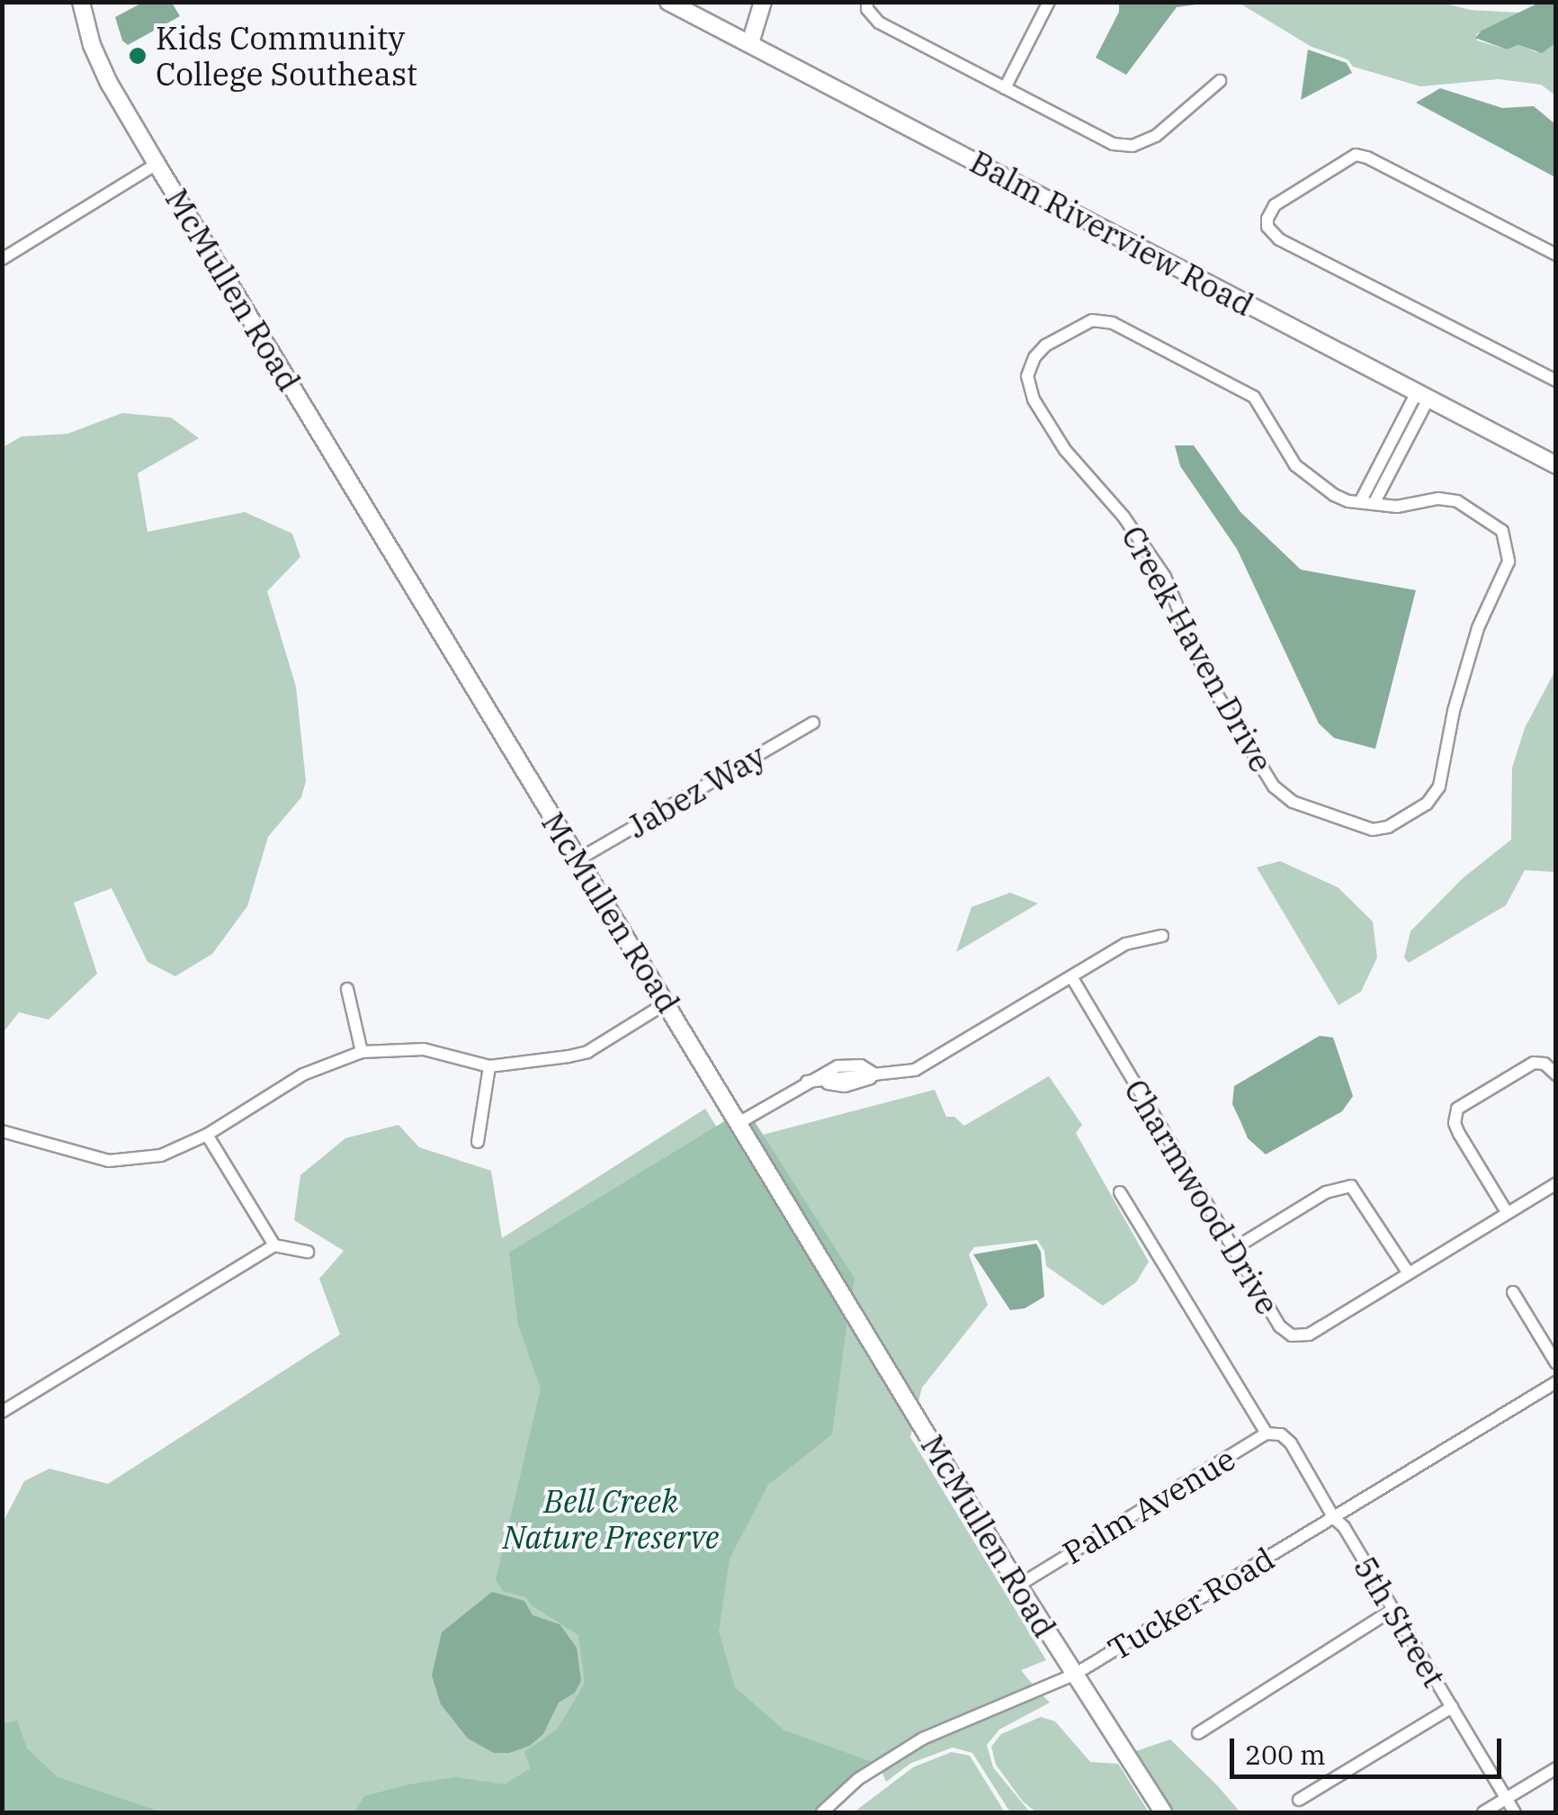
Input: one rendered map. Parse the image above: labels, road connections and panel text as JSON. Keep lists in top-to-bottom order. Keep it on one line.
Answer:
{"streets":{"street":["Balm Riverview Road","McMullen Road","Creek Haven Drive","Jabez Way","Charmwood Drive","Palm Avenue","Tucker Road","5th Street"]},"crossings":[["McMullen Road","Jabez Way"],["McMullen Road","Palm Avenue"],["McMullen Road","Tucker Road"],["Palm Avenue","5th Street"],["Tucker Road","5th Street"]],"parks":["Bell Creek Nature Preserve"],"places":["Kids Community College Southeast"],"scale_bar":"200 m"}
